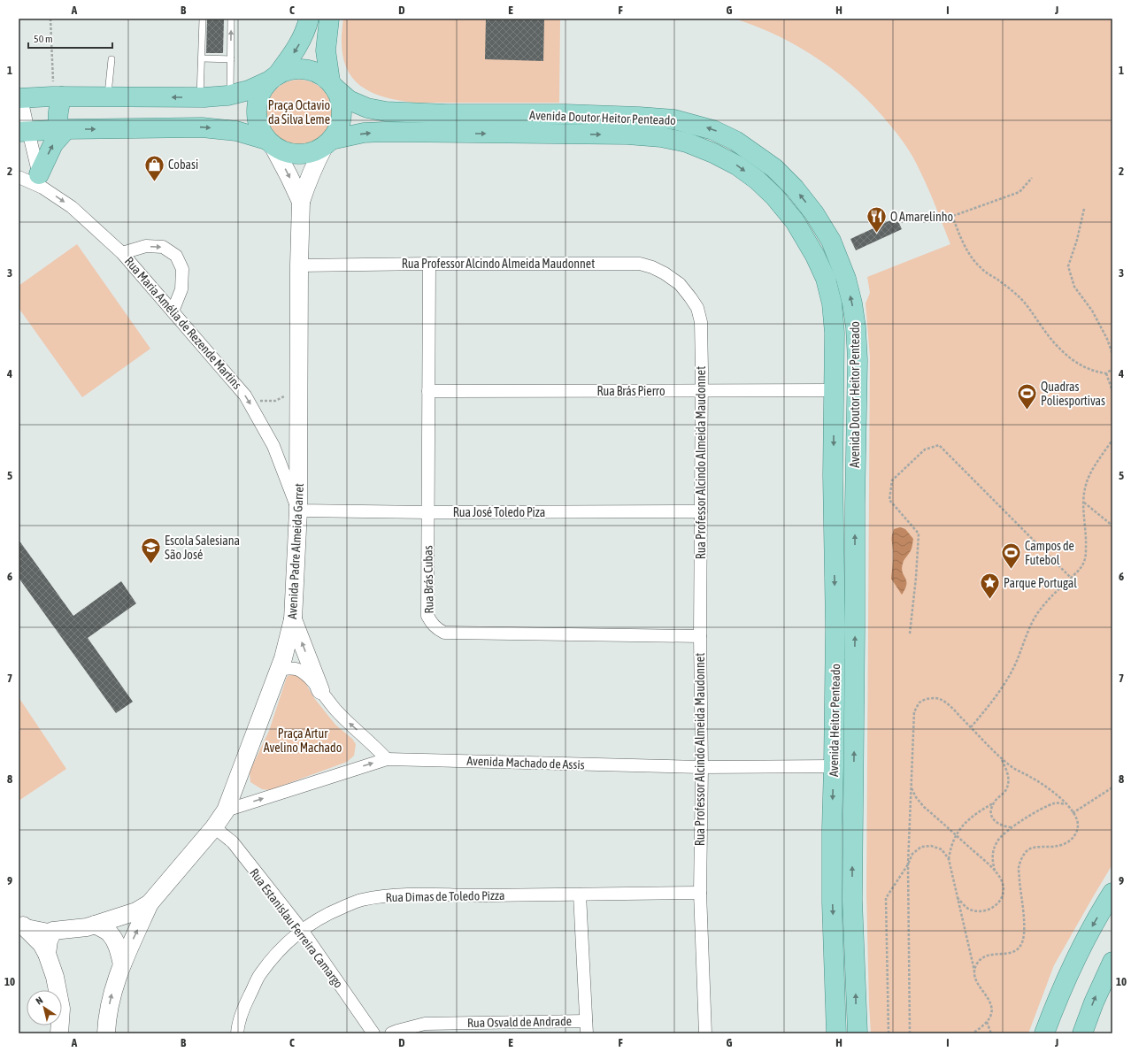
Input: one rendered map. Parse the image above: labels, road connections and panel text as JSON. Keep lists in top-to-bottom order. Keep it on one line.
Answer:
{"streets":{"main road":["Avenida Doutor Heitor Penteado","Avenida Heitor Penteado"],"street":["Rua Professor Alcindo Almeida Maudonnet","Rua Maria Amélia de Rezende Martins","Rua Brás Pierro","Rua José Toledo Piza","Avenida Padre Almeida Garret","Rua Brás Cubas","Avenida Machado de Assis","Rua Dimas de Toledo Pizza","Rua Estanislau Ferreira Camargo","Rua Osvald de Andrade"]},"crossings":[["Avenida Doutor Heitor Penteado","Rua Brás Pierro"],["Avenida Doutor Heitor Penteado","Avenida Padre Almeida Garret"],["Avenida Doutor Heitor Penteado","Avenida Heitor Penteado"],["Rua Professor Alcindo Almeida Maudonnet","Rua Brás Pierro"],["Rua Professor Alcindo Almeida Maudonnet","Rua José Toledo Piza"],["Rua Professor Alcindo Almeida Maudonnet","Avenida Padre Almeida Garret"],["Rua Professor Alcindo Almeida Maudonnet","Rua Brás Cubas"],["Rua Professor Alcindo Almeida Maudonnet","Avenida Machado de Assis"],["Rua Professor Alcindo Almeida Maudonnet","Rua Dimas de Toledo Pizza"],["Rua Maria Amélia de Rezende Martins","Rua José Toledo Piza"],["Rua Maria Amélia de Rezende Martins","Avenida Padre Almeida Garret"],["Rua Brás Pierro","Rua Brás Cubas"],["Rua Brás Pierro","Avenida Heitor Penteado"],["Rua José Toledo Piza","Avenida Padre Almeida Garret"],["Rua José Toledo Piza","Rua Brás Cubas"],["Avenida Padre Almeida Garret","Avenida Machado de Assis"],["Avenida Padre Almeida Garret","Rua Estanislau Ferreira Camargo"],["Avenida Heitor Penteado","Avenida Machado de Assis"],["Rua Dimas de Toledo Pizza","Rua Estanislau Ferreira Camargo"]],"one_way":["Rua Maria Amélia de Rezende Martins"],"parks":["Praça Octavio da Silva Leme","Praça Artur Avelino Machado"],"places":{"shop":["Cobasi"],"restaurant":["O Amarelinho"],"sports":["Quadras Poliesportivas","Campos de Futebol"],"school or university":["Escola Salesiana São José"],"place":["Parque Portugal"]},"scale_bar":"50 m","north":"top left","grid":{"columns":["A","B","C","D","E","F","G","H","I","J"],"rows":["1","2","3","4","5","6","7","8","9","10"]}}
